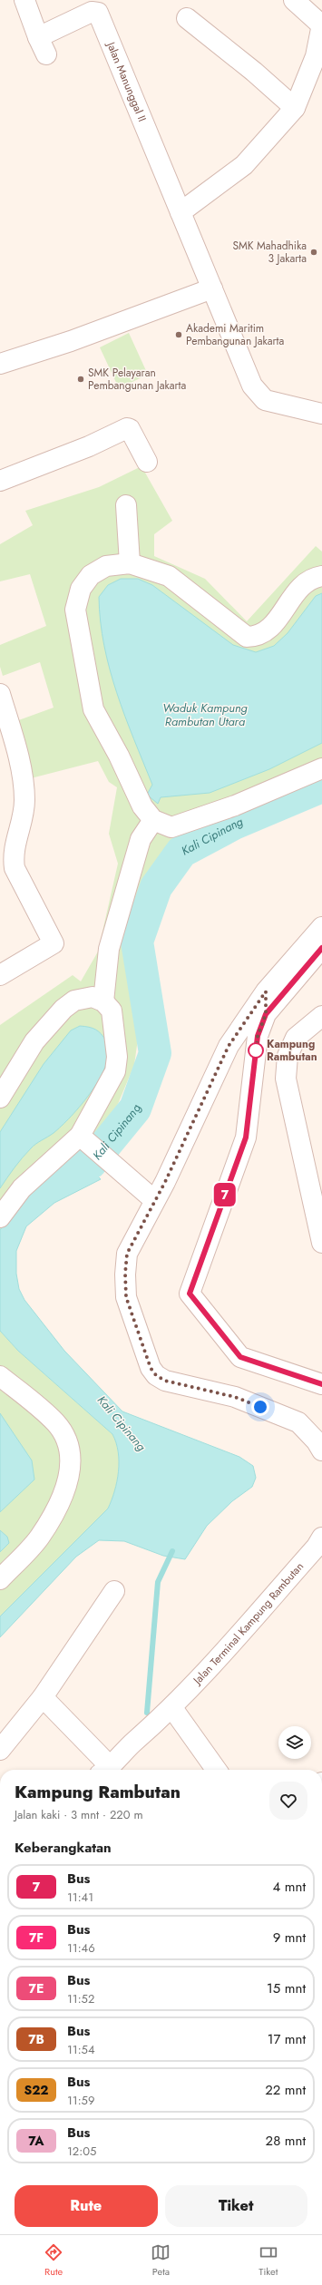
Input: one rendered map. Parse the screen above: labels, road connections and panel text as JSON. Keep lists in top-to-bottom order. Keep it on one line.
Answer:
{"streets":{"street":["Jalan Manunggal II","Jalan Terminal Kampung Rambutan"]},"water":["Waduk Kampung Rambutan Utara","Kali Cipinang"],"places":["SMK Mahadhika 3 Jakarta","Akademi Maritim Pembangunan Jakarta","SMK Pelayaran Pembangunan Jakarta","Kampung Rambutan"],"lines":["bus line 7"],"page":{"on_map":"7","heading":[["Kampung Rambutan","Jalan kaki · 3 mnt · 220 m"],"Keberangkatan"],"list":[{"mark":"7","name":"Bus","note":"11:41","value":"4 mnt"},{"mark":"7F","name":"Bus","note":"11:46","value":"9 mnt"},{"mark":"7E","name":"Bus","note":"11:52","value":"15 mnt"},{"mark":"7B","name":"Bus","note":"11:54","value":"17 mnt"},{"mark":"S22","name":"Bus","note":"11:59","value":"22 mnt"},{"mark":"7A","name":"Bus","note":"12:05","value":"28 mnt"}],"buttons":["Rute","Tiket"],"tabs":["Rute","Peta","Tiket"]}}
